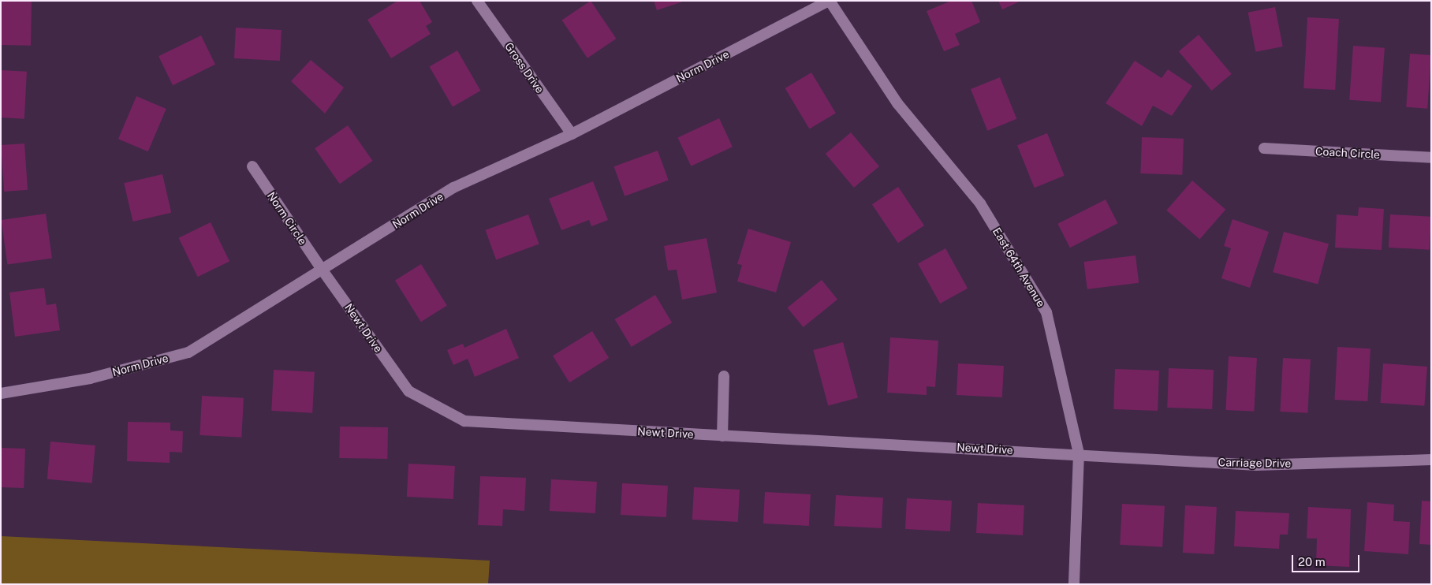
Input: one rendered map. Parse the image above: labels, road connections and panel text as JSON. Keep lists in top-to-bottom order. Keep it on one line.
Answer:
{"streets":{"street":["Norm Drive","Gross Drive","Coach Circle","Norm Circle","East 64th Avenue","Newt Drive","Carriage Drive"]},"crossings":[["Norm Drive","Gross Drive"],["Norm Drive","Norm Circle"],["Norm Drive","East 64th Avenue"],["Norm Drive","Newt Drive"],["Norm Circle","Newt Drive"],["East 64th Avenue","Newt Drive"],["East 64th Avenue","Carriage Drive"],["Newt Drive","Carriage Drive"]],"scale_bar":"20 m"}
